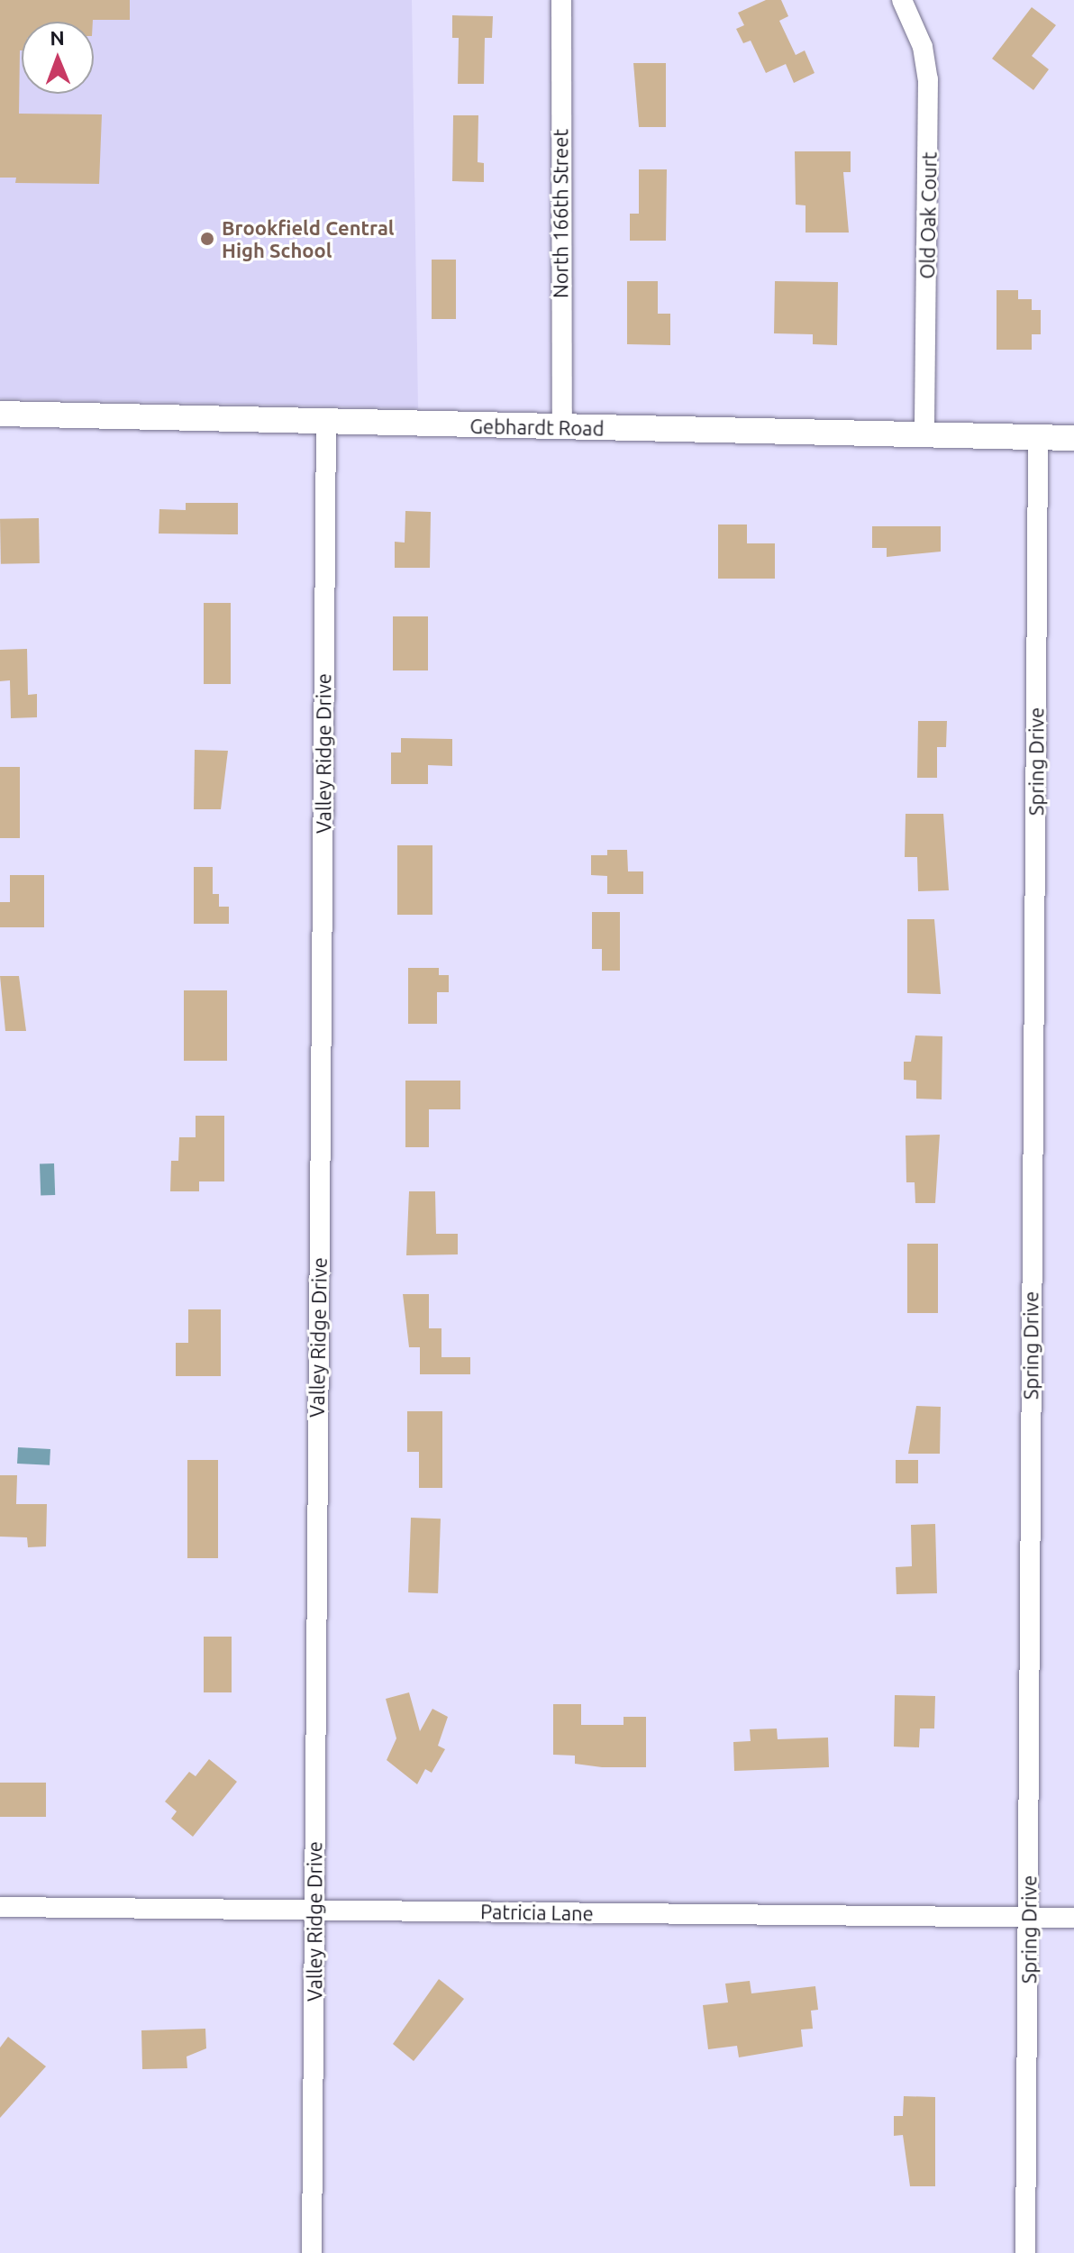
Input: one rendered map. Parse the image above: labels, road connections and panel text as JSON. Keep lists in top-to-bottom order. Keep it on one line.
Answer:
{"streets":{"street":["North 166th Street","Old Oak Court","Gebhardt Road","Valley Ridge Drive","Spring Drive","Patricia Lane"]},"crossings":[["North 166th Street","Gebhardt Road"],["Old Oak Court","Gebhardt Road"],["Gebhardt Road","Valley Ridge Drive"],["Gebhardt Road","Spring Drive"],["Valley Ridge Drive","Patricia Lane"],["Spring Drive","Patricia Lane"]],"places":["Brookfield Central High School"],"north":"top"}
